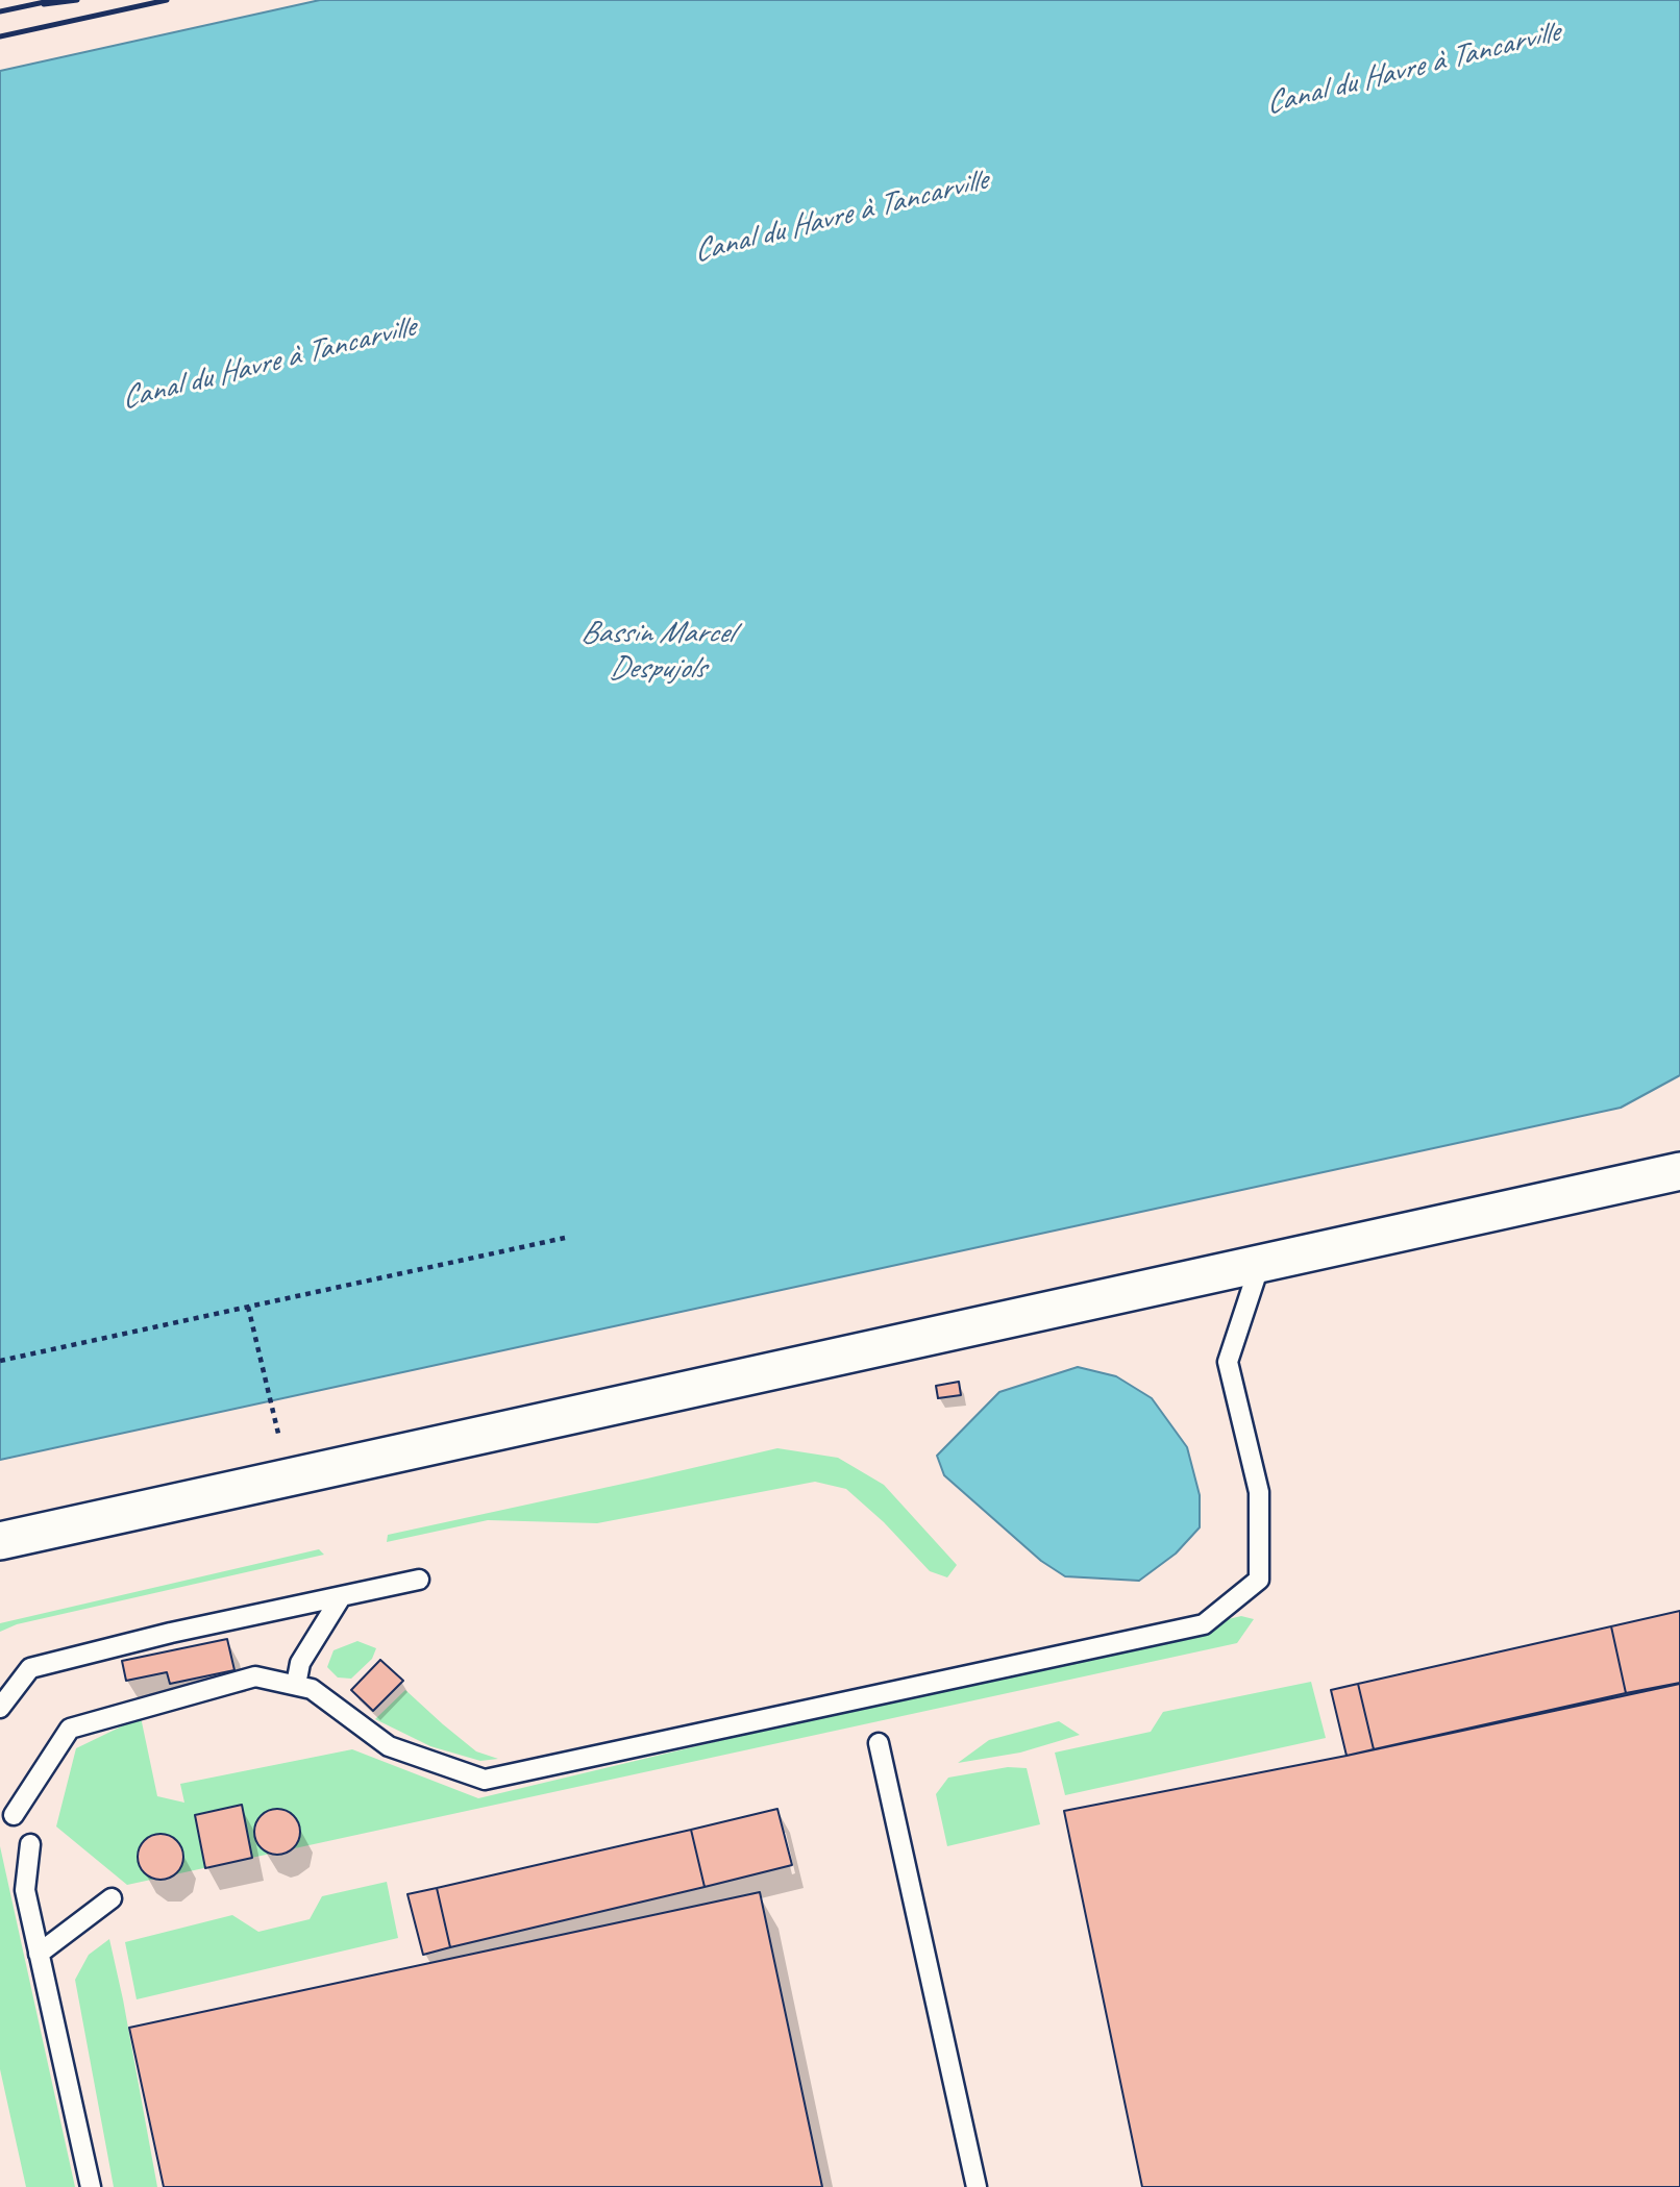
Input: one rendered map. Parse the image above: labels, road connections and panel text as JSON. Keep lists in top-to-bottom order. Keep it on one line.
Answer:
{"water":["Canal du Havre à Tancarville","Bassin Marcel Despujols"]}
